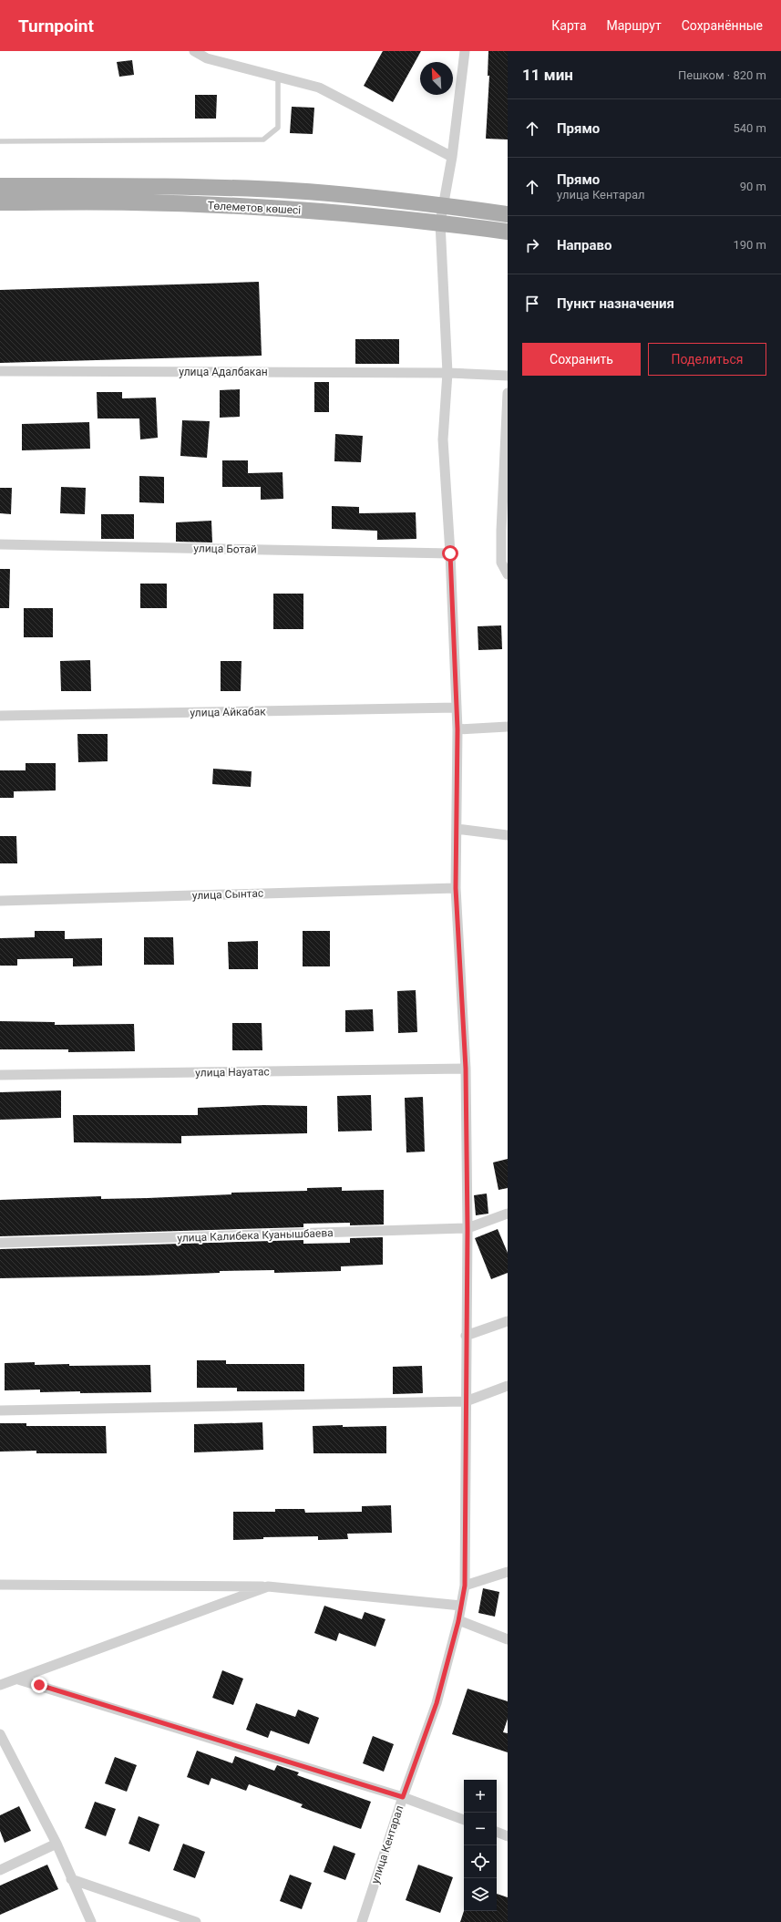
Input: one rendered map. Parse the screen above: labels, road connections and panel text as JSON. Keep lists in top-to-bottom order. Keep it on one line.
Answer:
{"streets":{"main road":["Төлеметов көшесі"],"street":["улица Адалбакан","улица Ботай","улица Айкабак","улица Сынтас","улица Науатас","улица Калибека Куанышбаева","улица Кентарал"]},"crossings":[["Төлеметов көшесі","улица Кентарал"],["улица Адалбакан","улица Кентарал"],["улица Ботай","улица Кентарал"],["улица Айкабак","улица Кентарал"],["улица Сынтас","улица Кентарал"],["улица Науатас","улица Кентарал"],["улица Калибека Куанышбаева","улица Кентарал"]],"north":"top left","page":{"header":"Turnpoint","nav":["Карта","Маршрут","Сохранённые"],"heading":["11 мин","Пешком · 820 m"],"list":[["Прямо","540 m"],["Прямо","улица Кентарал","90 m"],["Направо","190 m"],"Пункт назначения"],"buttons":["Сохранить","Поделиться"],"map_buttons":["+","−"]}}
